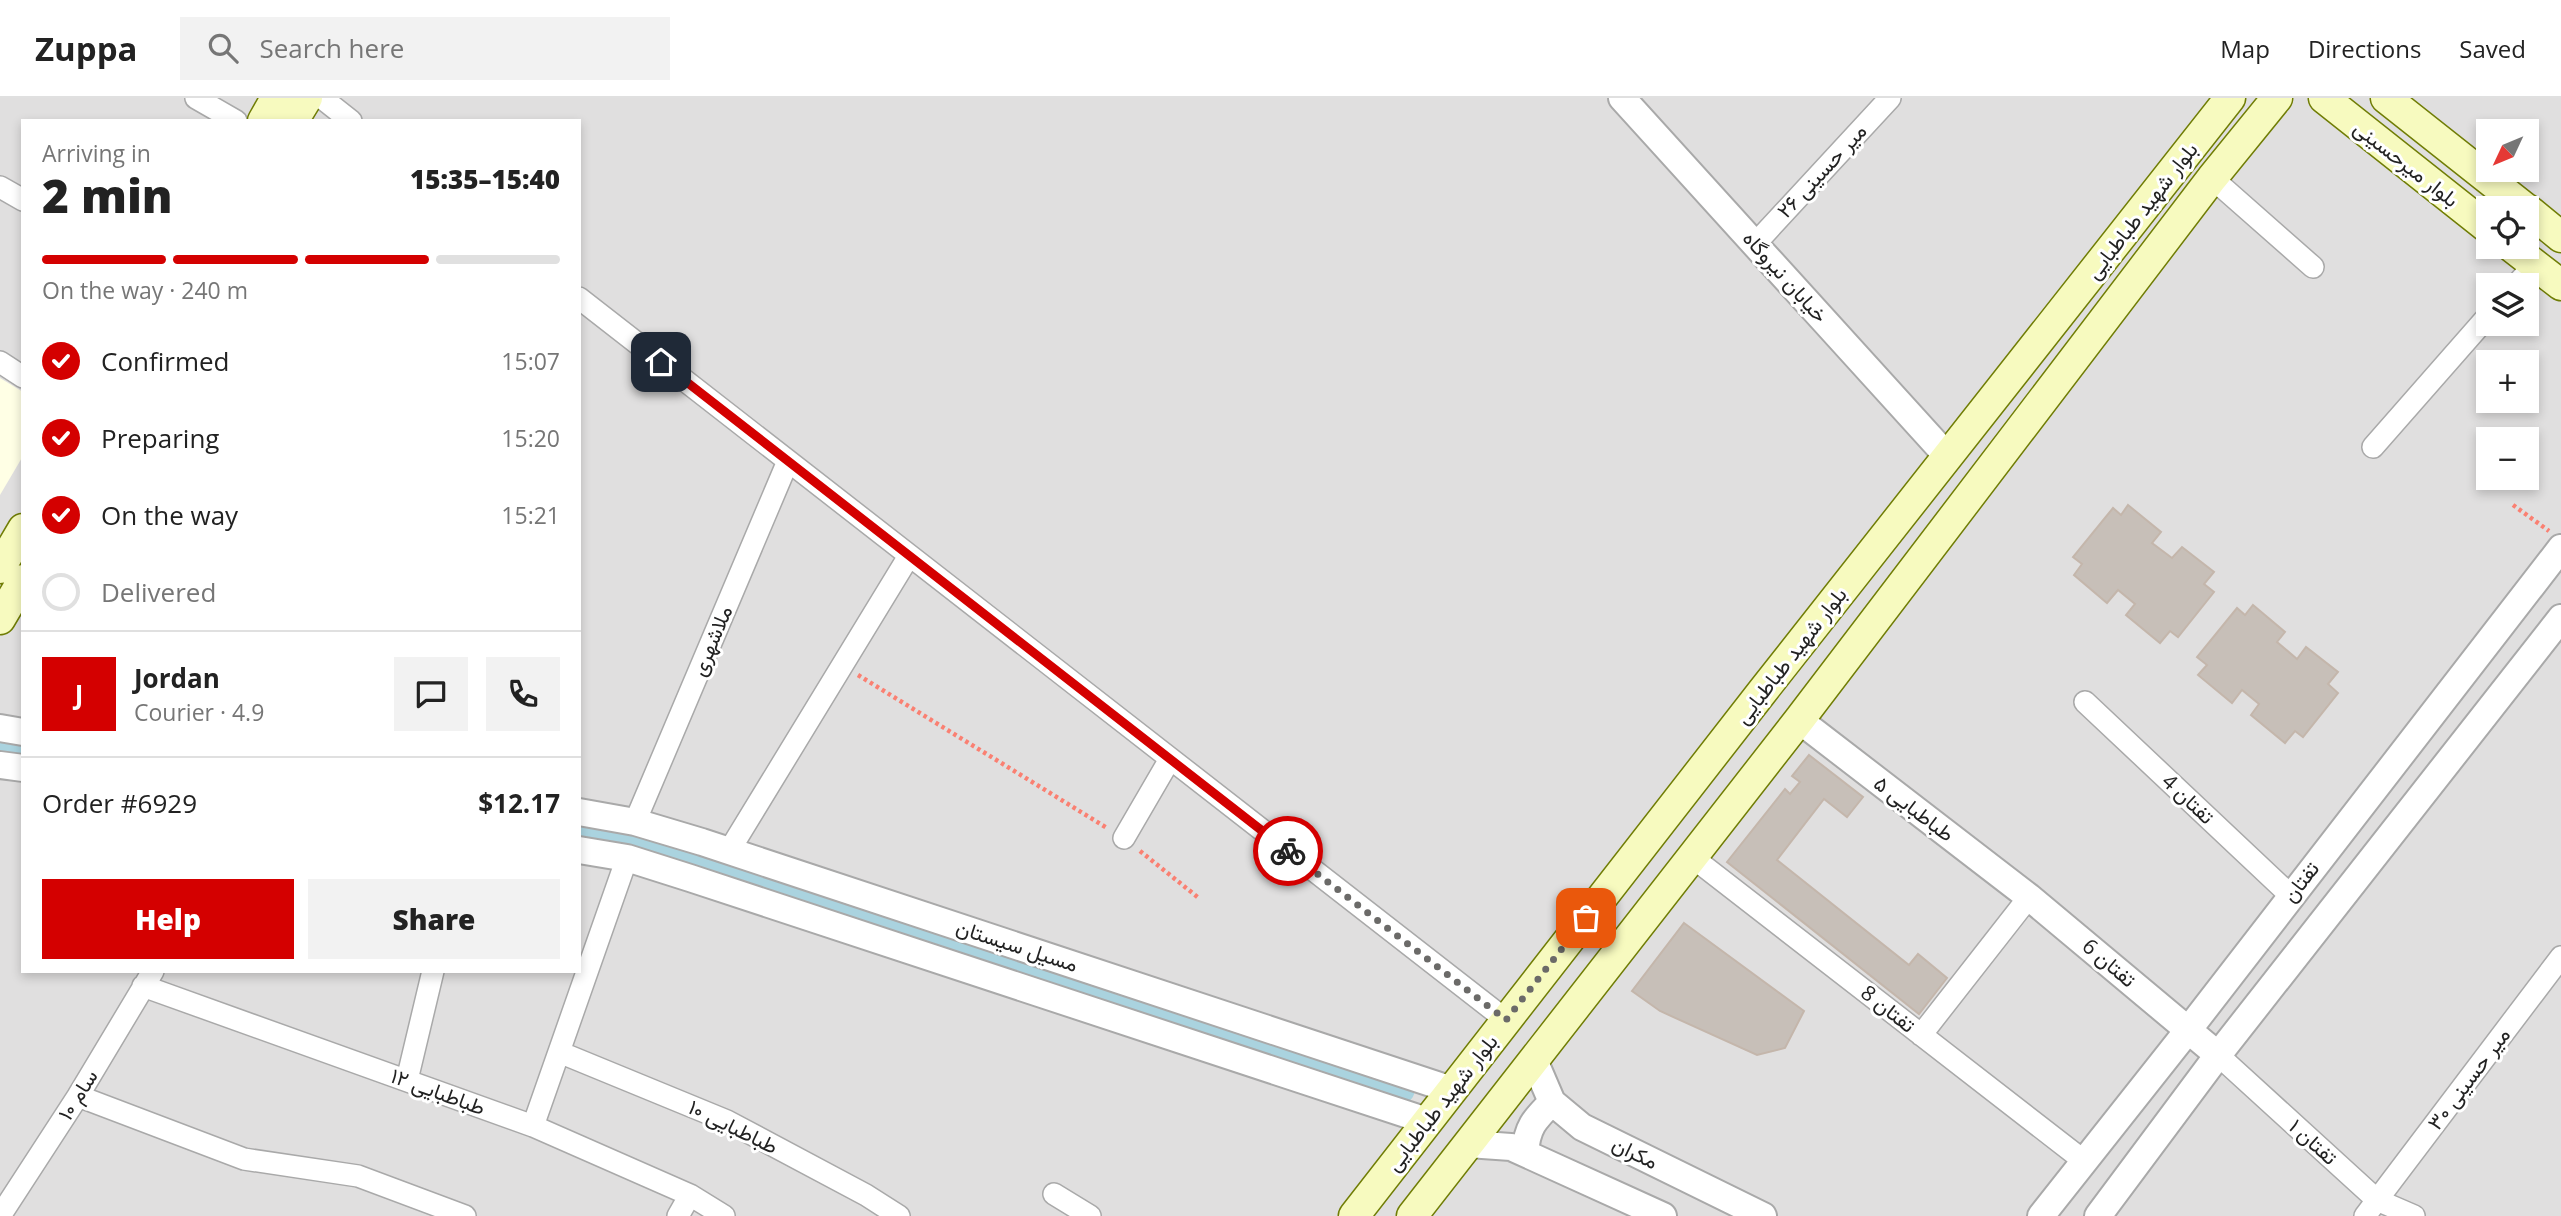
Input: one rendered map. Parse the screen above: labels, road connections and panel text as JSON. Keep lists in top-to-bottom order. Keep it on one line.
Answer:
{"streets":{"main road":["بلوار میرحسینی","بلوار شهید طباطبایی"],"street":["میر حسینی ۲۶","خیابان نیروگاه","ملاشهری","تفتان 4","طباطبایی ۵","تفتان","مسیل سیستان","تفتان 6","تفتان 8","میر حسینی ۳۰","طباطبایی ۱۲","سام ۱۰","طباطبایی ۱۰","تفتان ۱","مکران"]},"crossings":[["میر حسینی ۲۶","خیابان نیروگاه"],["بلوار شهید طباطبایی","خیابان نیروگاه"],["بلوار شهید طباطبایی","طباطبایی ۵"],["بلوار شهید طباطبایی","مسیل سیستان"],["بلوار شهید طباطبایی","تفتان 8"],["بلوار شهید طباطبایی","مکران"],["ملاشهری","مسیل سیستان"],["تفتان 4","تفتان"],["طباطبایی ۵","تفتان 6"],["تفتان","تفتان 6"],["تفتان","تفتان 8"],["تفتان","تفتان ۱"],["تفتان 6","تفتان ۱"],["میر حسینی ۳۰","تفتان ۱"],["طباطبایی ۱۲","سام ۱۰"]],"north":"bottom left","page":{"header":"Zuppa","search":"Search here","nav":["Map","Directions","Saved"],"map_buttons":["+","−"],"heading":["2 min","Arriving in","15:35–15:40"],"panel":["Jordan","Courier · 4.9","Order #6929","$12.17"],"bar":"On the way · 240 m","list":[["Confirmed","15:07"],["Preparing","15:20"],["On the way","15:21"],"Delivered"],"round":"J","buttons":["Help","Share"]}}
